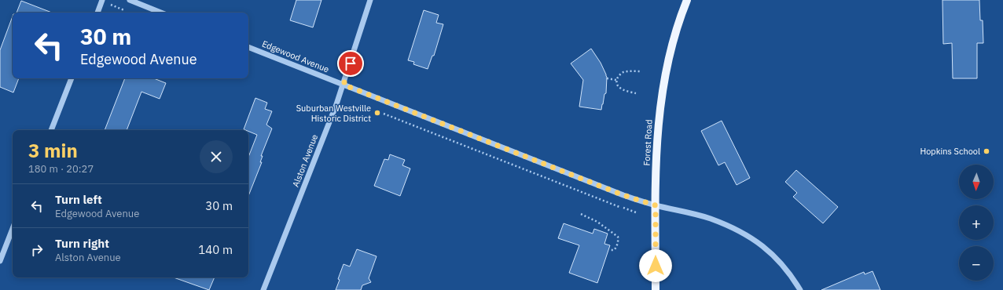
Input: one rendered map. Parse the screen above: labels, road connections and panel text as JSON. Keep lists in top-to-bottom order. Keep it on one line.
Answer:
{"streets":{"main road":["Forest Road"],"street":["Edgewood Avenue","Alston Avenue"]},"crossings":[["Edgewood Avenue","Forest Road"],["Edgewood Avenue","Alston Avenue"]],"places":["Suburban Westville Historic District","Hopkins School"],"north":"bottom","page":{"turn":["30 m","Edgewood Avenue"],"heading":["3 min","180 m · 20:27"],"map_buttons":["+","−"],"list":[{"name":"Turn left","note":"Edgewood Avenue","value":"30 m"},{"name":"Turn right","note":"Alston Avenue","value":"140 m"}]}}
